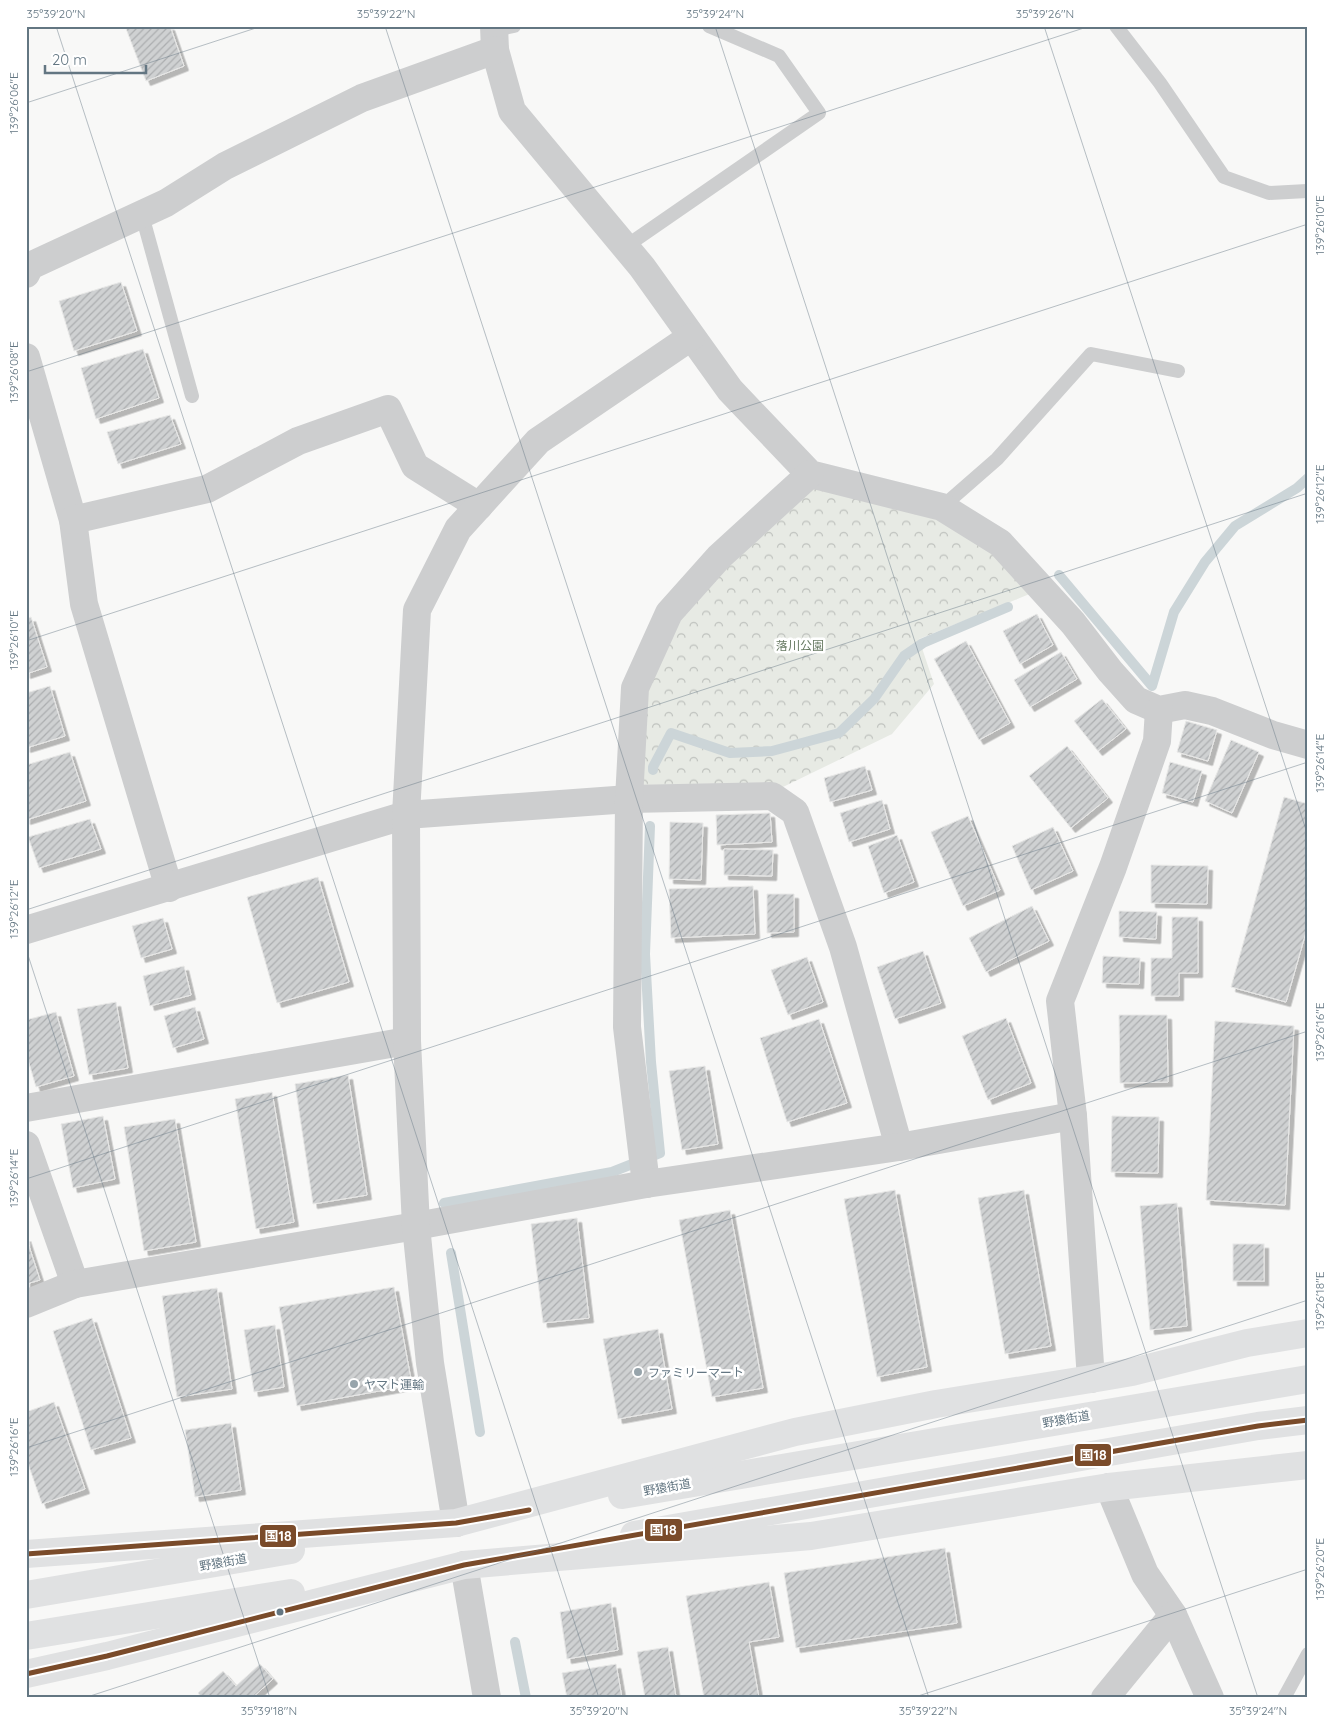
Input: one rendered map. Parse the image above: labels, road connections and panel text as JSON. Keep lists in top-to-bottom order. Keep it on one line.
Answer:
{"streets":{"main road":["野猿街道"]},"parks":["落川公園"],"places":["ファミリーマート","ヤマト運輸"],"lines":["transit line 国18"],"scale_bar":"20 m","coordinates":["35°39'20\"N","35°39'22\"N","35°39'24\"N","35°39'26\"N","139°26'06\"E","139°26'10\"E","139°26'08\"E","139°26'12\"E","139°26'14\"E","139°26'16\"E","139°26'18\"E","139°26'20\"E","35°39'18\"N"]}
